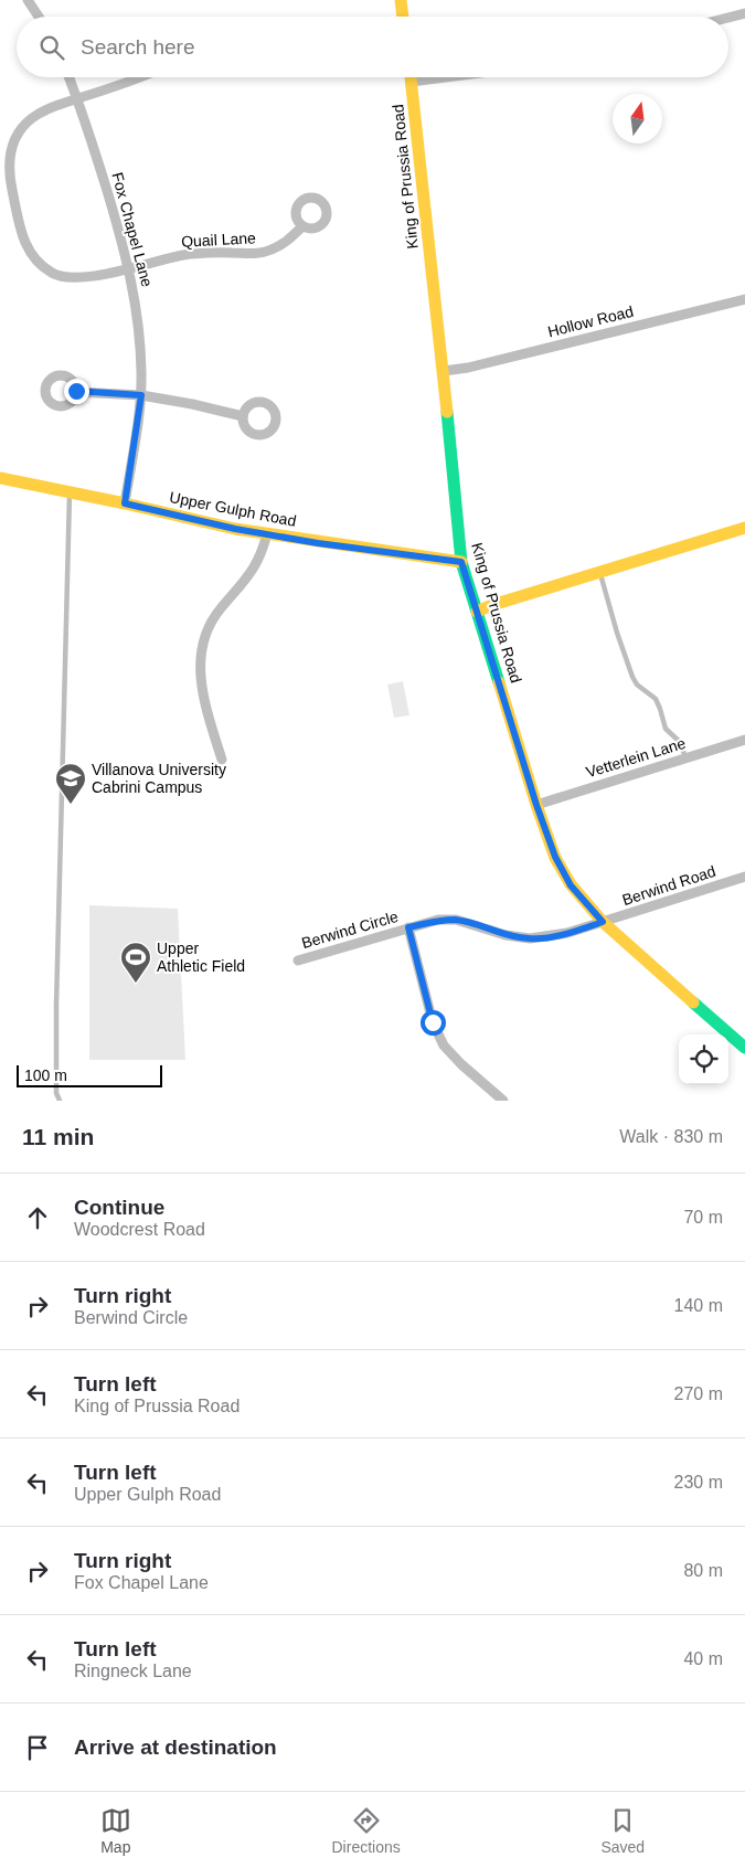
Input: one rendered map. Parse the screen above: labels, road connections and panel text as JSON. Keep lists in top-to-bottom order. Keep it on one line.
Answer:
{"streets":{"street":["King of Prussia Road","Fox Chapel Lane","Quail Lane","Hollow Road","Upper Gulph Road","Vetterlein Lane","Berwind Road","Berwind Circle"]},"crossings":[["King of Prussia Road","Hollow Road"],["King of Prussia Road","Upper Gulph Road"],["King of Prussia Road","Vetterlein Lane"],["King of Prussia Road","Berwind Road"],["King of Prussia Road","Berwind Circle"],["Fox Chapel Lane","Quail Lane"],["Fox Chapel Lane","Upper Gulph Road"],["Berwind Road","Berwind Circle"]],"places":{"school or university":["Villanova University Cabrini Campus"],"sports":["Upper Athletic Field"]},"scale_bar":"100 m","north":"top","page":{"search":"Search here","scale":"100 m","heading":["11 min","Walk · 830 m"],"list":[["Continue","Woodcrest Road","70 m"],["Turn right","Berwind Circle","140 m"],["Turn left","King of Prussia Road","270 m"],["Turn left","Upper Gulph Road","230 m"],["Turn right","Fox Chapel Lane","80 m"],["Turn left","Ringneck Lane","40 m"],"Arrive at destination"],"nav":["Map","Directions","Saved"]}}
